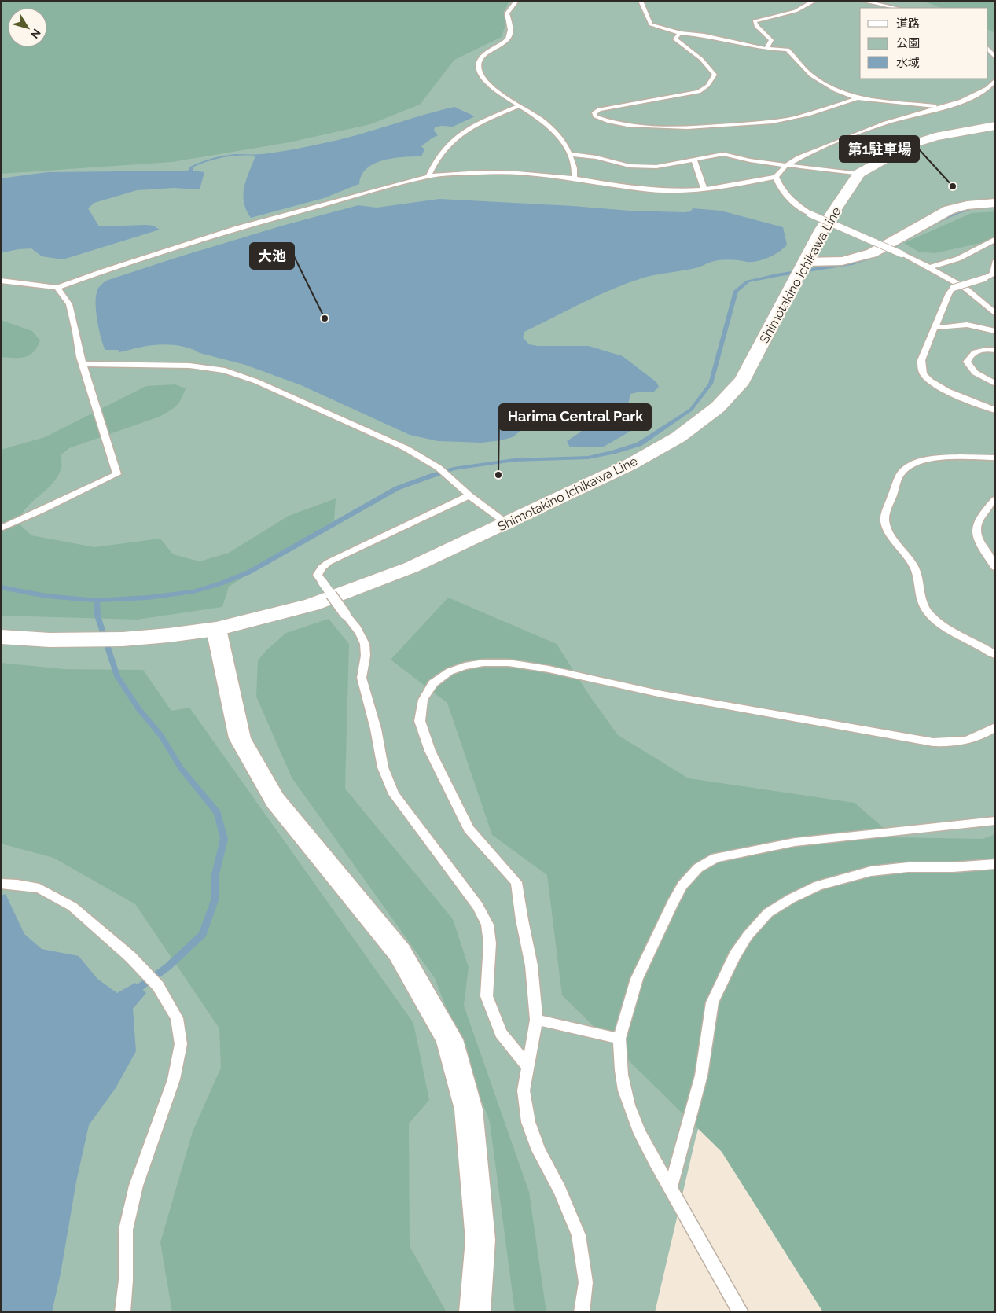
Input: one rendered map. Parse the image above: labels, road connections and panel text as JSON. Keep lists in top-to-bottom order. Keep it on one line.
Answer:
{"streets":{"main road":["Shimotakino Ichikawa Line"]},"places":["第1駐車場","大池","Harima Central Park"],"legend":["道路","公園","水域"],"north":"bottom right"}
